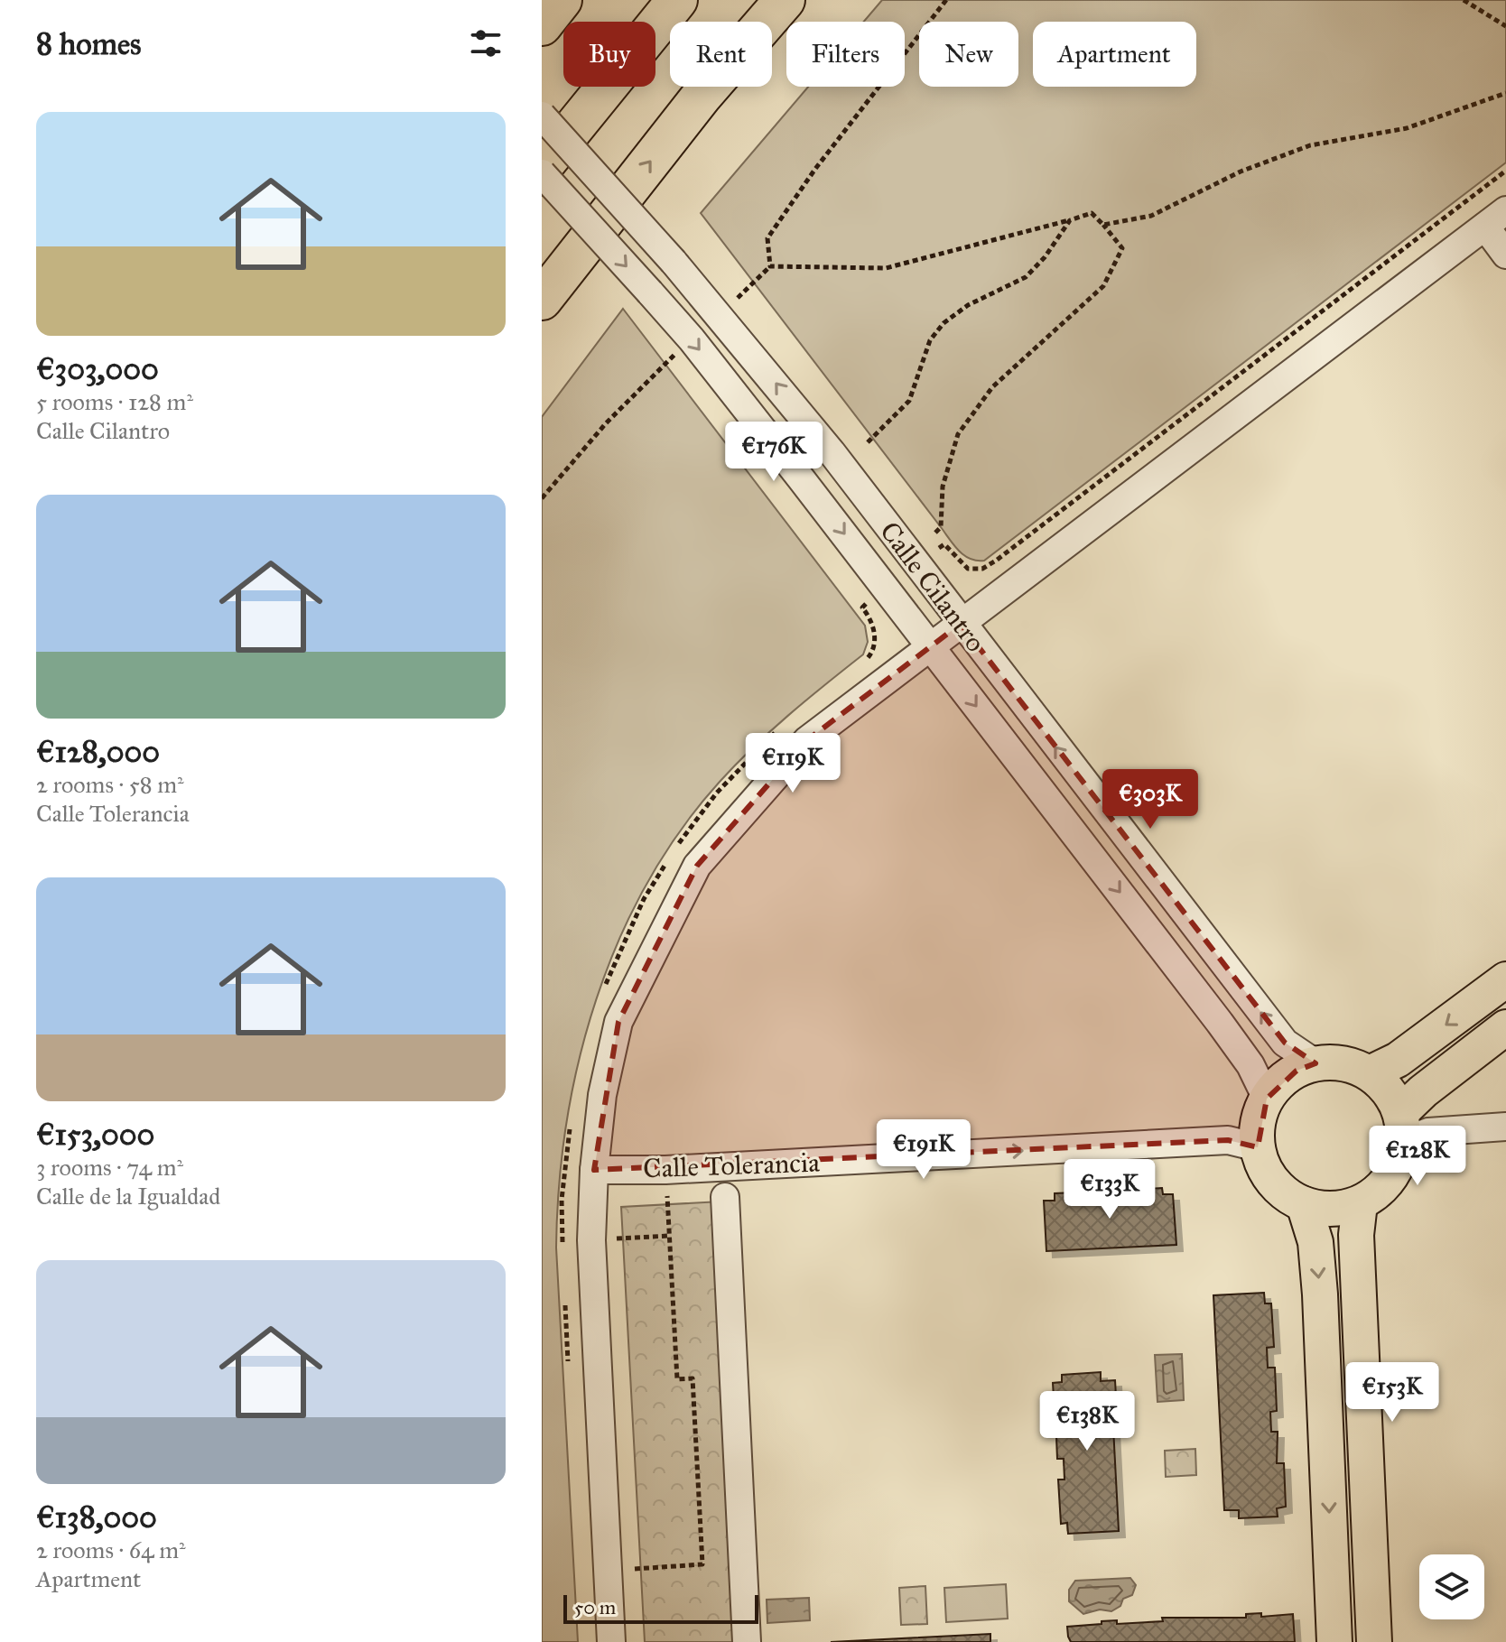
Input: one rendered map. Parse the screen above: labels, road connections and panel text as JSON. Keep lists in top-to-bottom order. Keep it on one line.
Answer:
{"streets":{"street":["Calle Cilantro","Calle Tolerancia"]},"crossings":[["Calle Cilantro","Calle Tolerancia"]],"one_way":["Calle Tolerancia"],"scale_bar":"50 m","page":{"heading":"8 homes","chip":["Buy","Rent","Filters","New","Apartment"],"list":[{"name":"€303,000","note":"5 rooms · 128 m² · Calle Cilantro"},{"name":"€128,000","note":"2 rooms · 58 m² · Calle Tolerancia"},{"name":"€153,000","note":"3 rooms · 74 m² · Calle de la Igualdad"},{"name":"€138,000","note":"2 rooms · 64 m² · Apartment"}],"price":["€176K","€119K","€303K","€191K","€128K","€133K","€153K","€138K"],"scale":"50 m"}}
